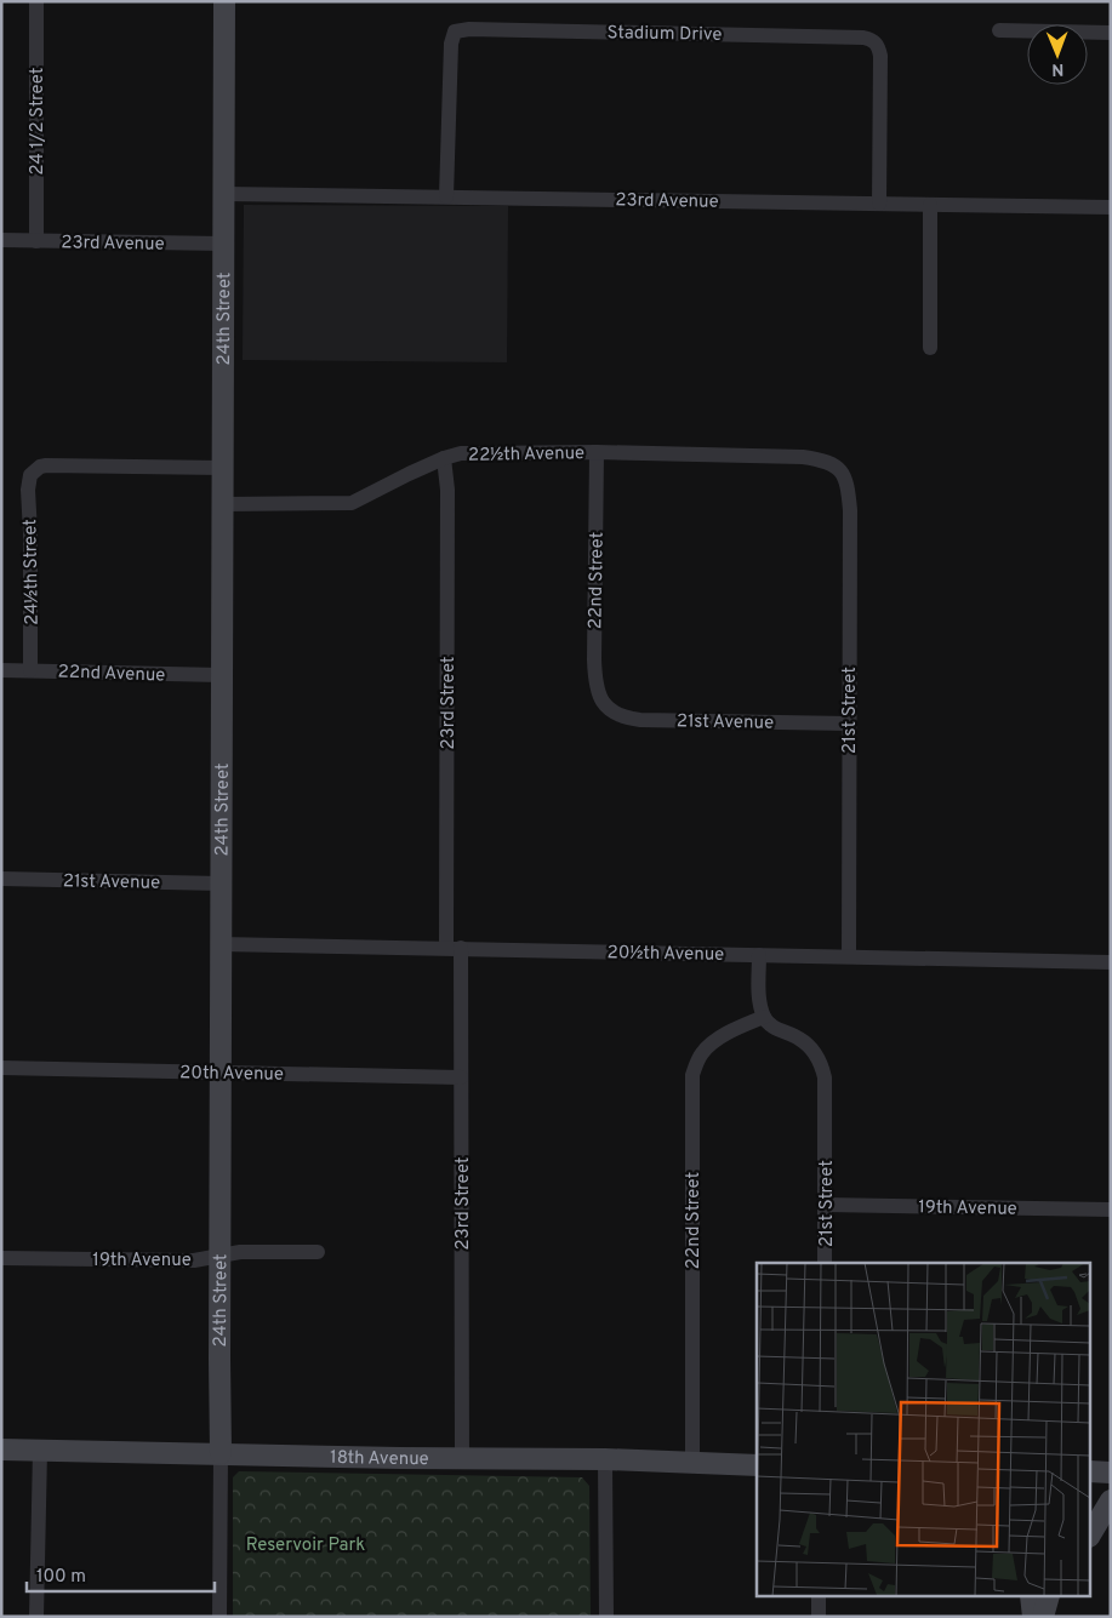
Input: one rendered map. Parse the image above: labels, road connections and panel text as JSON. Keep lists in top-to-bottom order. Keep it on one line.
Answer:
{"streets":{"street":["Stadium Drive","24 1/2 Street","23rd Avenue","24th Street","22½th Avenue","24½th Street","22nd Street","22nd Avenue","23rd Street","21st Street","21st Avenue","20½th Avenue","20th Avenue","19th Avenue","18th Avenue"]},"crossings":[["Stadium Drive","23rd Avenue"],["24 1/2 Street","23rd Avenue"],["23rd Avenue","24th Street"],["24th Street","22½th Avenue"],["24th Street","24½th Street"],["24th Street","22nd Avenue"],["24th Street","21st Avenue"],["24th Street","20½th Avenue"],["24th Street","20th Avenue"],["24th Street","19th Avenue"],["24th Street","18th Avenue"],["22½th Avenue","22nd Street"],["22½th Avenue","23rd Street"],["22½th Avenue","21st Street"],["24½th Street","22nd Avenue"],["22nd Street","21st Street"],["22nd Street","21st Avenue"],["22nd Street","18th Avenue"],["23rd Street","20½th Avenue"],["23rd Street","20th Avenue"],["23rd Street","18th Avenue"],["21st Street","21st Avenue"],["21st Street","20½th Avenue"],["21st Street","19th Avenue"]],"parks":["Reservoir Park"],"scale_bar":"100 m","north":"bottom"}
